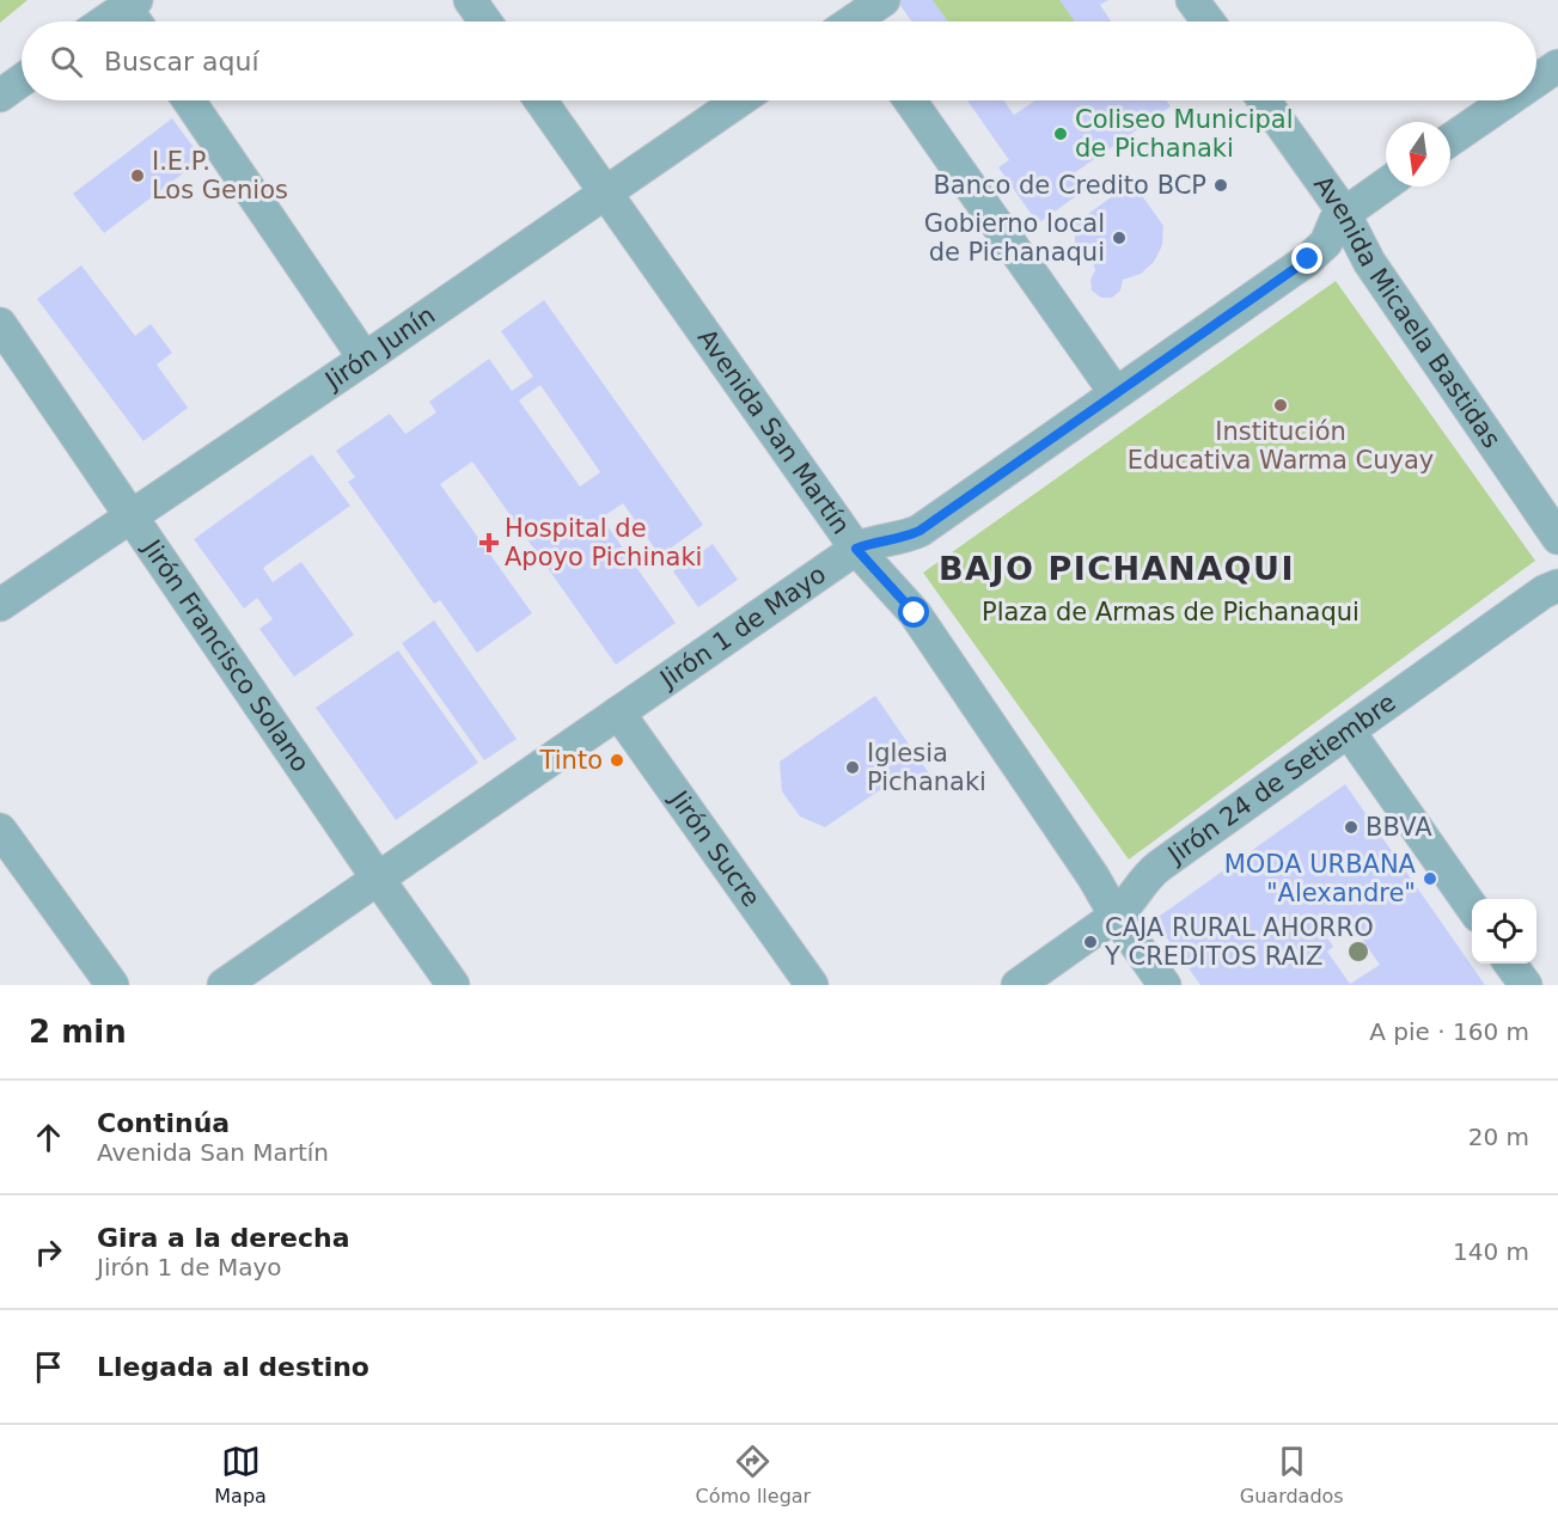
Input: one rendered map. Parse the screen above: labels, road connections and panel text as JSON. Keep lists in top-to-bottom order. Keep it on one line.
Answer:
{"streets":{"street":["Avenida Micaela Bastidas","Jirón Junín","Avenida San Martín","Jirón 1 de Mayo","Jirón Francisco Solano","Jirón 24 de Setiembre","Jirón Sucre"]},"crossings":[["Avenida Micaela Bastidas","Jirón 1 de Mayo"],["Jirón Junín","Avenida San Martín"],["Jirón Junín","Jirón Francisco Solano"],["Avenida San Martín","Jirón 1 de Mayo"],["Avenida San Martín","Jirón 24 de Setiembre"],["Jirón 1 de Mayo","Jirón Francisco Solano"],["Jirón 1 de Mayo","Jirón Sucre"]],"districts":["BAJO PICHANAQUI"],"parks":["Plaza de Armas de Pichanaqui"],"places":{"other":["Coliseo Municipal de Pichanaki","I.E.P. Los Genios","Banco de Credito BCP","Gobierno local de Pichanaqui","Institución Educativa Warma Cuyay","Tinto","Iglesia Pichanaki","BBVA","MODA URBANA \"Alexandre\"","CAJA RURAL AHORRO Y CREDITOS RAIZ"],"health":["Hospital de Apoyo Pichinaki"]},"north":"bottom","page":{"search":"Buscar aquí","heading":["2 min","A pie · 160 m"],"list":[["Continúa","Avenida San Martín","20 m"],["Gira a la derecha","Jirón 1 de Mayo","140 m"],"Llegada al destino"],"nav":["Mapa","Cómo llegar","Guardados"]}}
